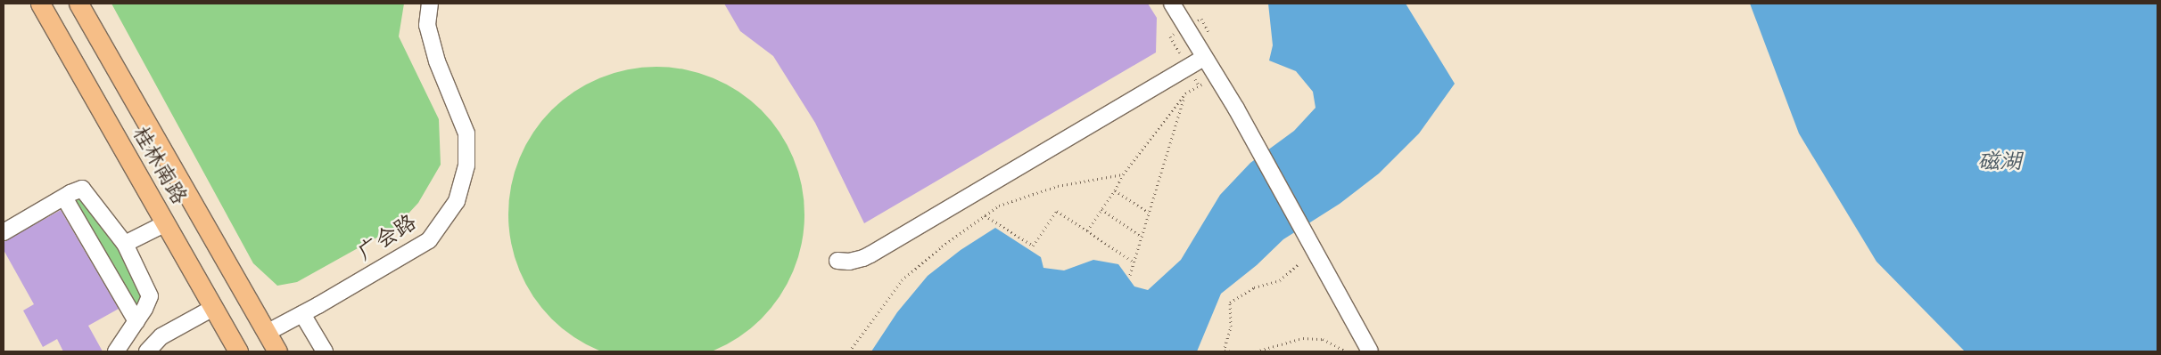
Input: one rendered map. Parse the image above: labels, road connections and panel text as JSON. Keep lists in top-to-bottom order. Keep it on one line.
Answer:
{"streets":{"main road":["桂林南路"],"street":["广会路"]},"crossings":[["桂林南路","广会路"]],"water":["磁湖"]}
